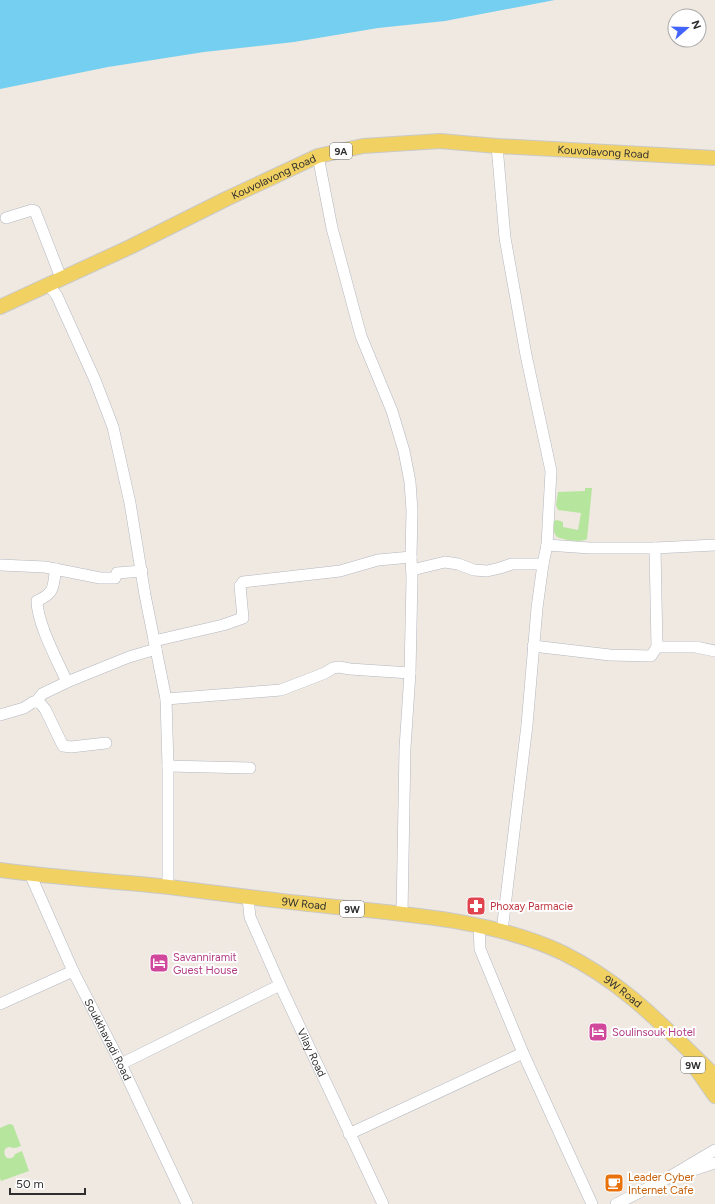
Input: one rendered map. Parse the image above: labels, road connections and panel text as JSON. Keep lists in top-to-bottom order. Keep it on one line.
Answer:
{"streets":{"main road":["9A","Kouvolavong Road","9W Road","9W"],"street":["Soukkhavadi Road","Vilay Road"]},"crossings":[["9W Road","Soukkhavadi Road"],["9W Road","Vilay Road"]],"places":{"pharmacy":["Phoxay Parmacie"],"hotel":["Savanniramit Guest House","Soulinsouk Hotel"],"cafe":["Leader Cyber Internet Cafe"]},"scale_bar":"50 m","north":"right"}
